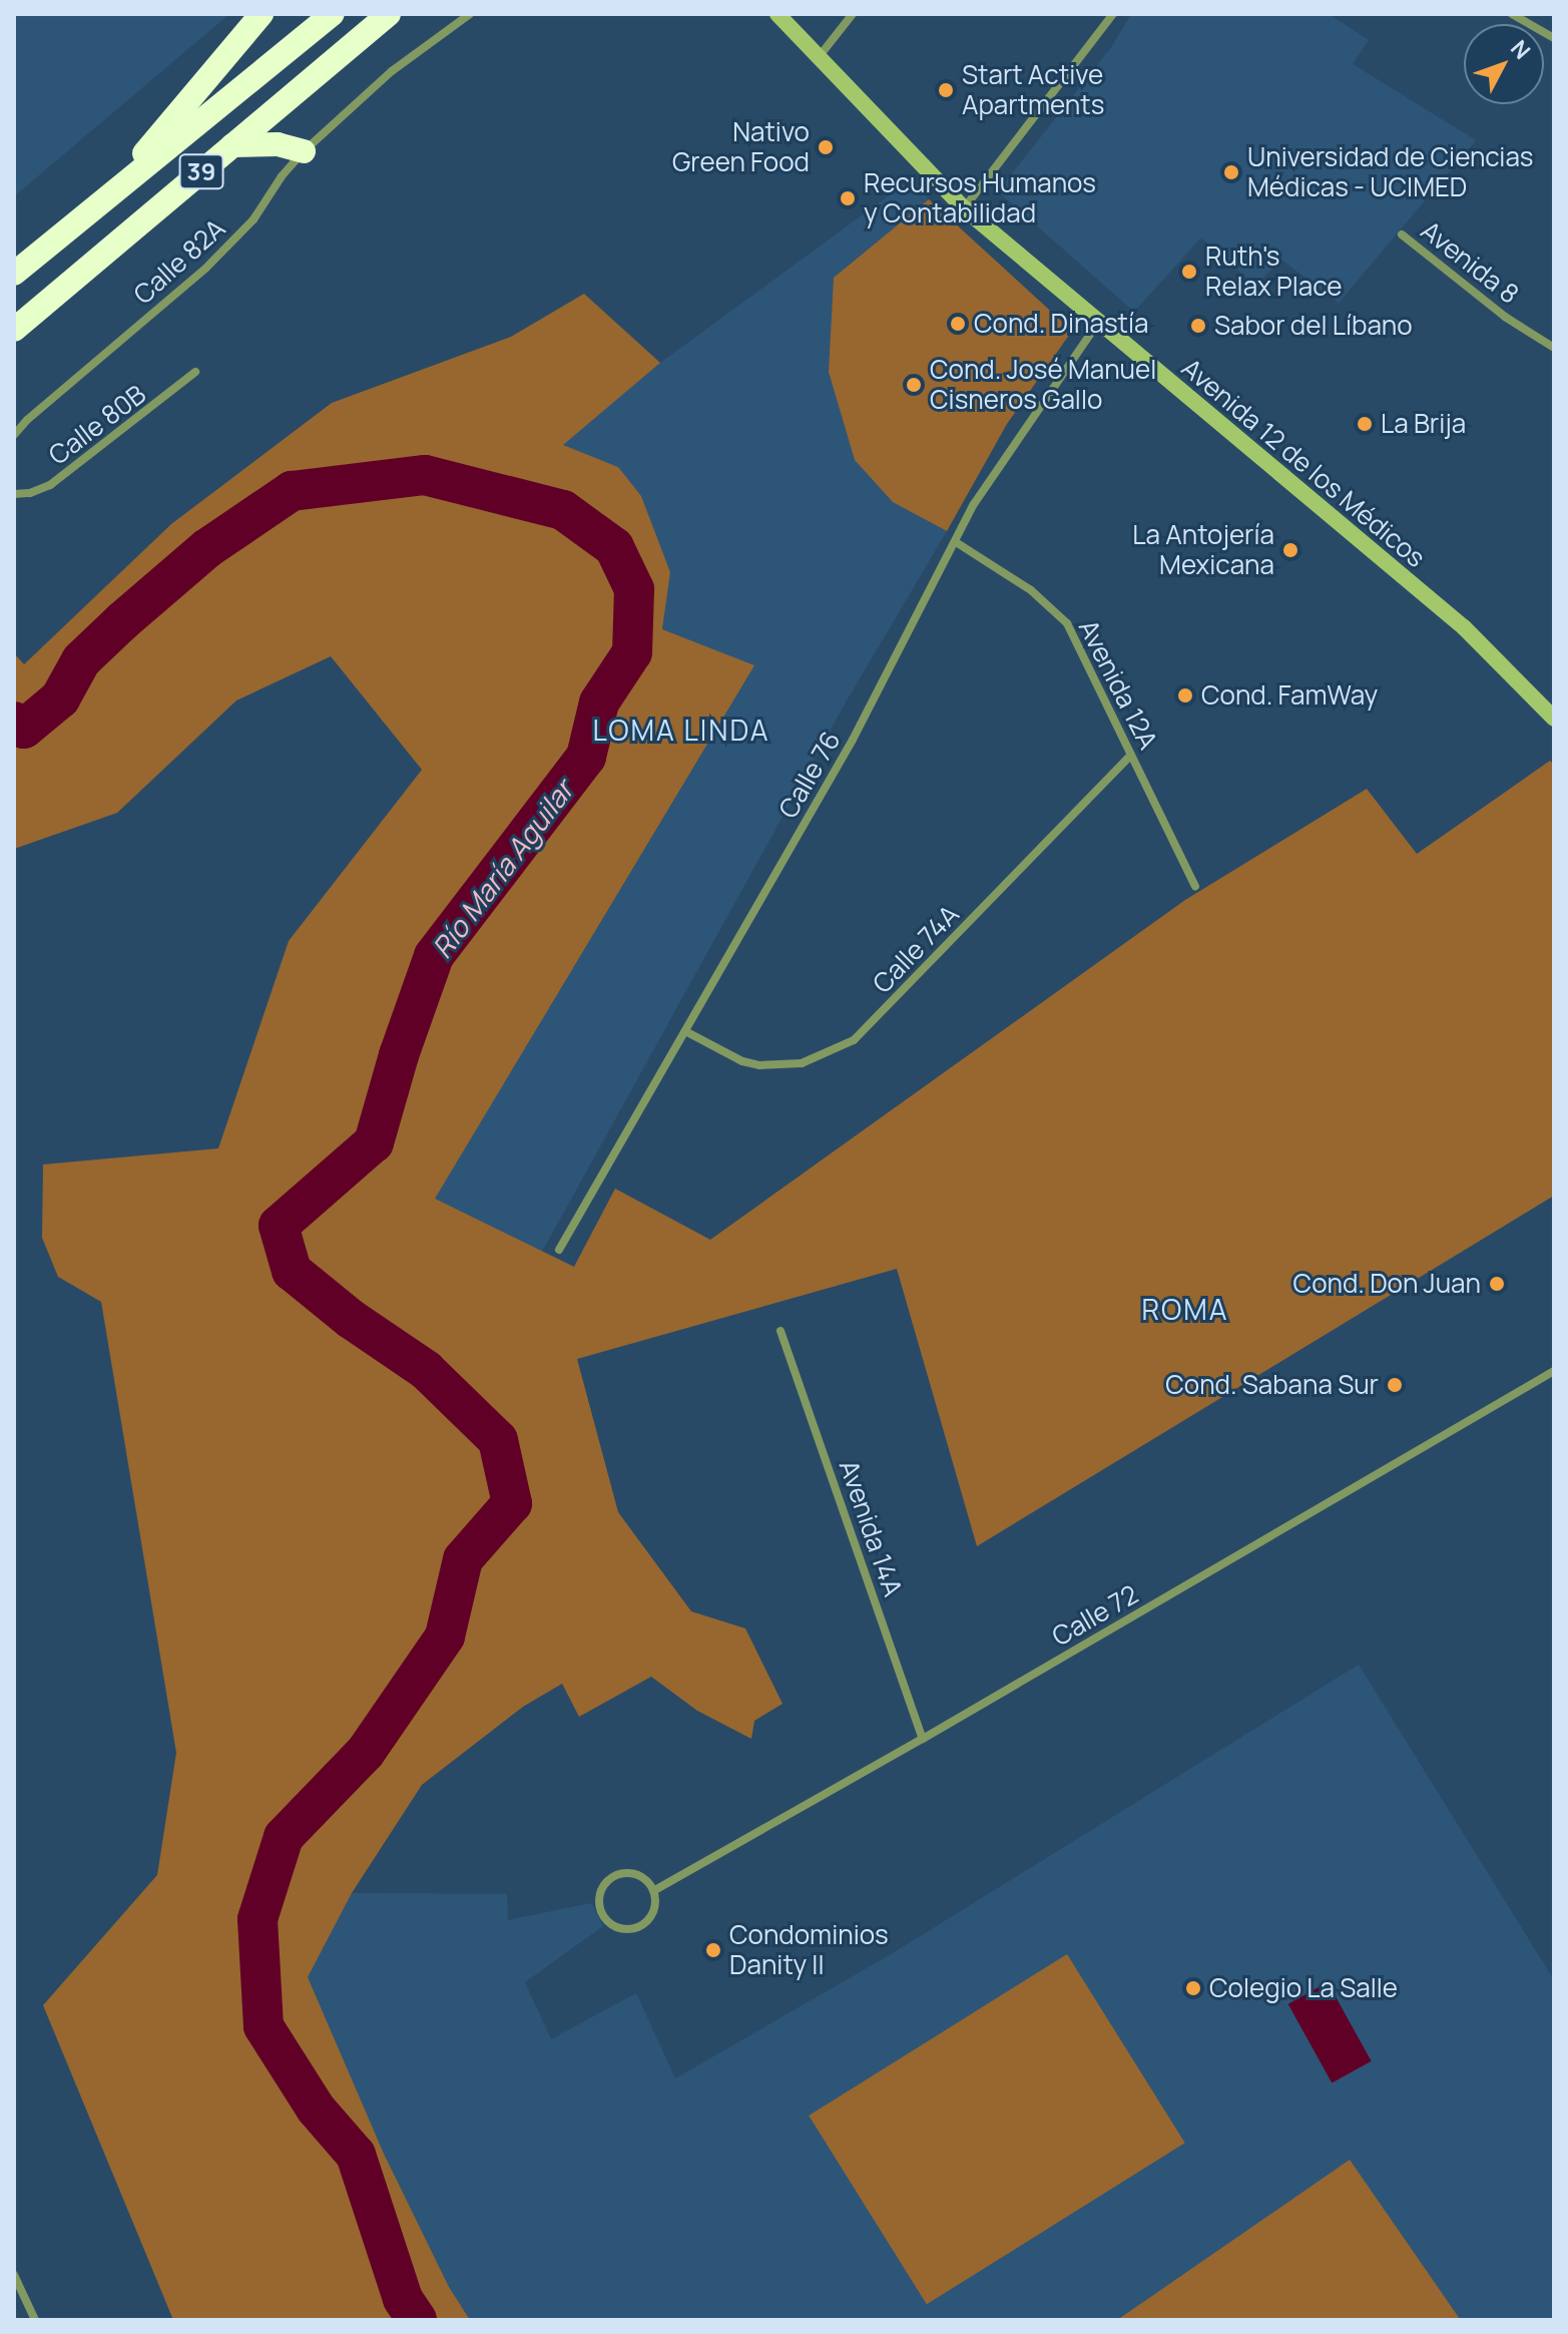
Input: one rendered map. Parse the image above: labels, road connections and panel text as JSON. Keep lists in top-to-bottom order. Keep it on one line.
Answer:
{"streets":{"highway":["39"],"main road":["Avenida 12 de los Médicos"],"street":["Calle 82A","Avenida 8","Calle 80B","Avenida 12A","Calle 76","Calle 74A","Avenida 14A","Calle 72"]},"crossings":[["Avenida 12 de los Médicos","Calle 76"],["Avenida 12A","Calle 76"],["Avenida 12A","Calle 74A"],["Calle 76","Calle 74A"],["Avenida 14A","Calle 72"]],"districts":["LOMA LINDA","ROMA"],"water":["Río María Aguilar"],"places":["Start Active Apartments","Nativo Green Food","Universidad de Ciencias Médicas - UCIMED","Recursos Humanos y Contabilidad","Ruth's Relax Place","Cond. Dinastía","Sabor del Líbano","Cond. José Manuel Cisneros Gallo","La Brija","La Antojería Mexicana","Cond. FamWay","Cond. Don Juan","Cond. Sabana Sur","Condominios Danity II","Colegio La Salle"],"north":"top right"}
